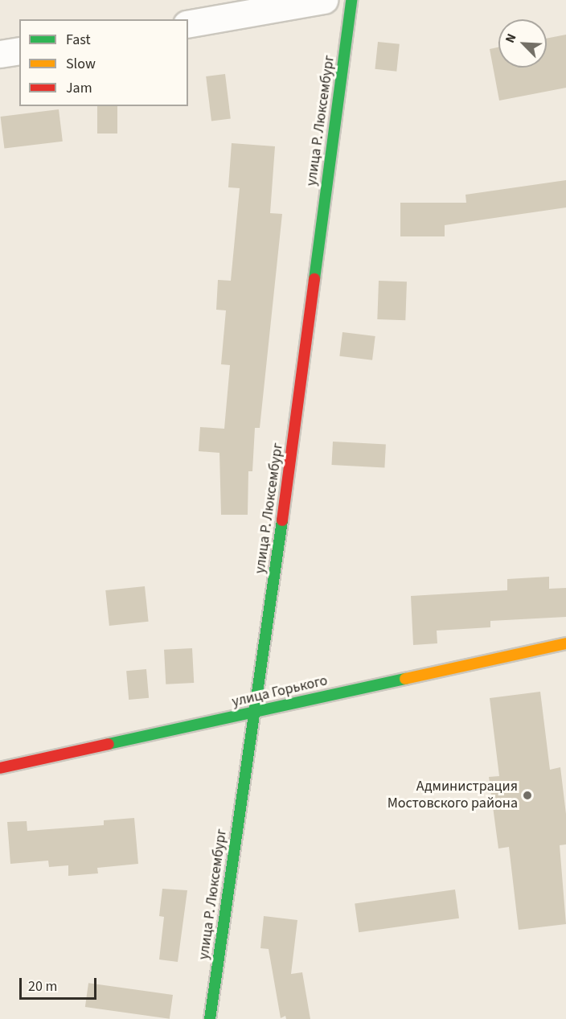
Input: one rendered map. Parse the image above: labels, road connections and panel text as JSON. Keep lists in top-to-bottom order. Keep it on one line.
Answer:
{"streets":{"street":["улица Р. Люксембург","улица Горького"]},"crossings":[["улица Р. Люксембург","улица Горького"]],"places":["Администрация Мостовского района"],"legend":["Fast","Slow","Jam"],"scale_bar":"20 m","north":"top left"}
